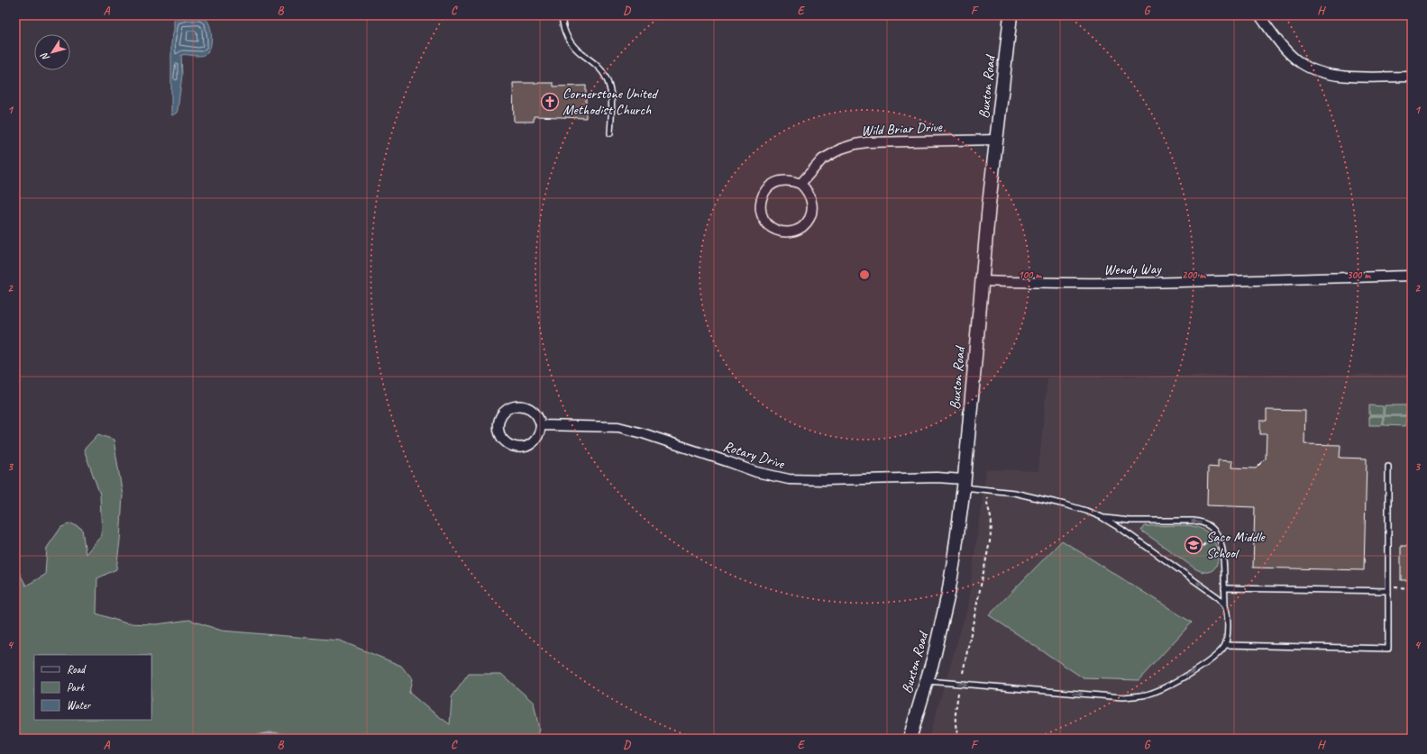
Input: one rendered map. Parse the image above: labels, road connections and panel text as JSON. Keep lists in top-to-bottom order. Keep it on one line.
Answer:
{"streets":{"main road":["Buxton Road"],"street":["Wild Briar Drive","Wendy Way","Rotary Drive"]},"crossings":[["Buxton Road","Wild Briar Drive"],["Buxton Road","Wendy Way"],["Buxton Road","Rotary Drive"]],"places":{"church":["Cornerstone United Methodist Church"],"school or university":["Saco Middle School"]},"legend":["Road","Park","Water"],"north":"bottom left","grid":{"columns":["A","B","C","D","E","F","G","H"],"rows":["1","2","3","4"]},"rings":["100 m","200 m","300 m"]}
